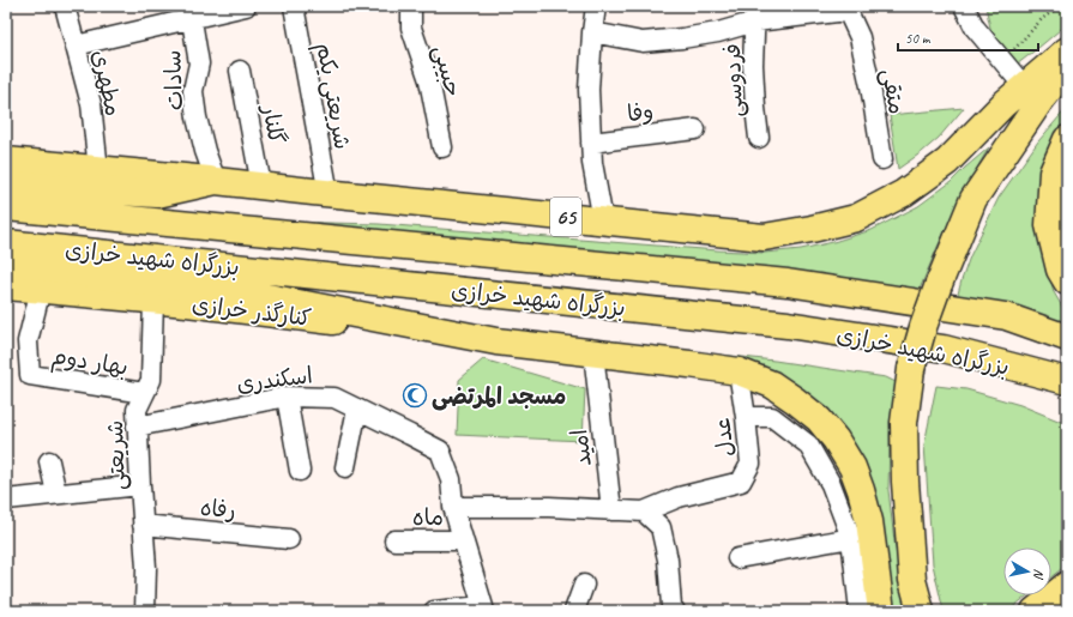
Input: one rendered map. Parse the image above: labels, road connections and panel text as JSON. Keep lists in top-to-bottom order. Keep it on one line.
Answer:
{"streets":{"main road":["65","بزرگراه شهید خرازی","کنارگذر خرازی"],"street":["حبیبی","سادات","فردوسی","مطهری","متقی","شریعتی یکم","وفا","گلنار","بهار دوم","اسکندری","عدل","امید","شریعتی","رفاه","ماه"]},"crossings":[["سادات","65"],["شریعتی یکم","65"],["گلنار","65"],["کنارگذر خرازی","بهار دوم"],["کنارگذر خرازی","شریعتی"],["بهار دوم","شریعتی"],["اسکندری","شریعتی"],["اسکندری","ماه"],["شریعتی","رفاه"]],"places":{"mosque":["مسجد المرتضی"]},"scale_bar":"50 m","north":"right"}
